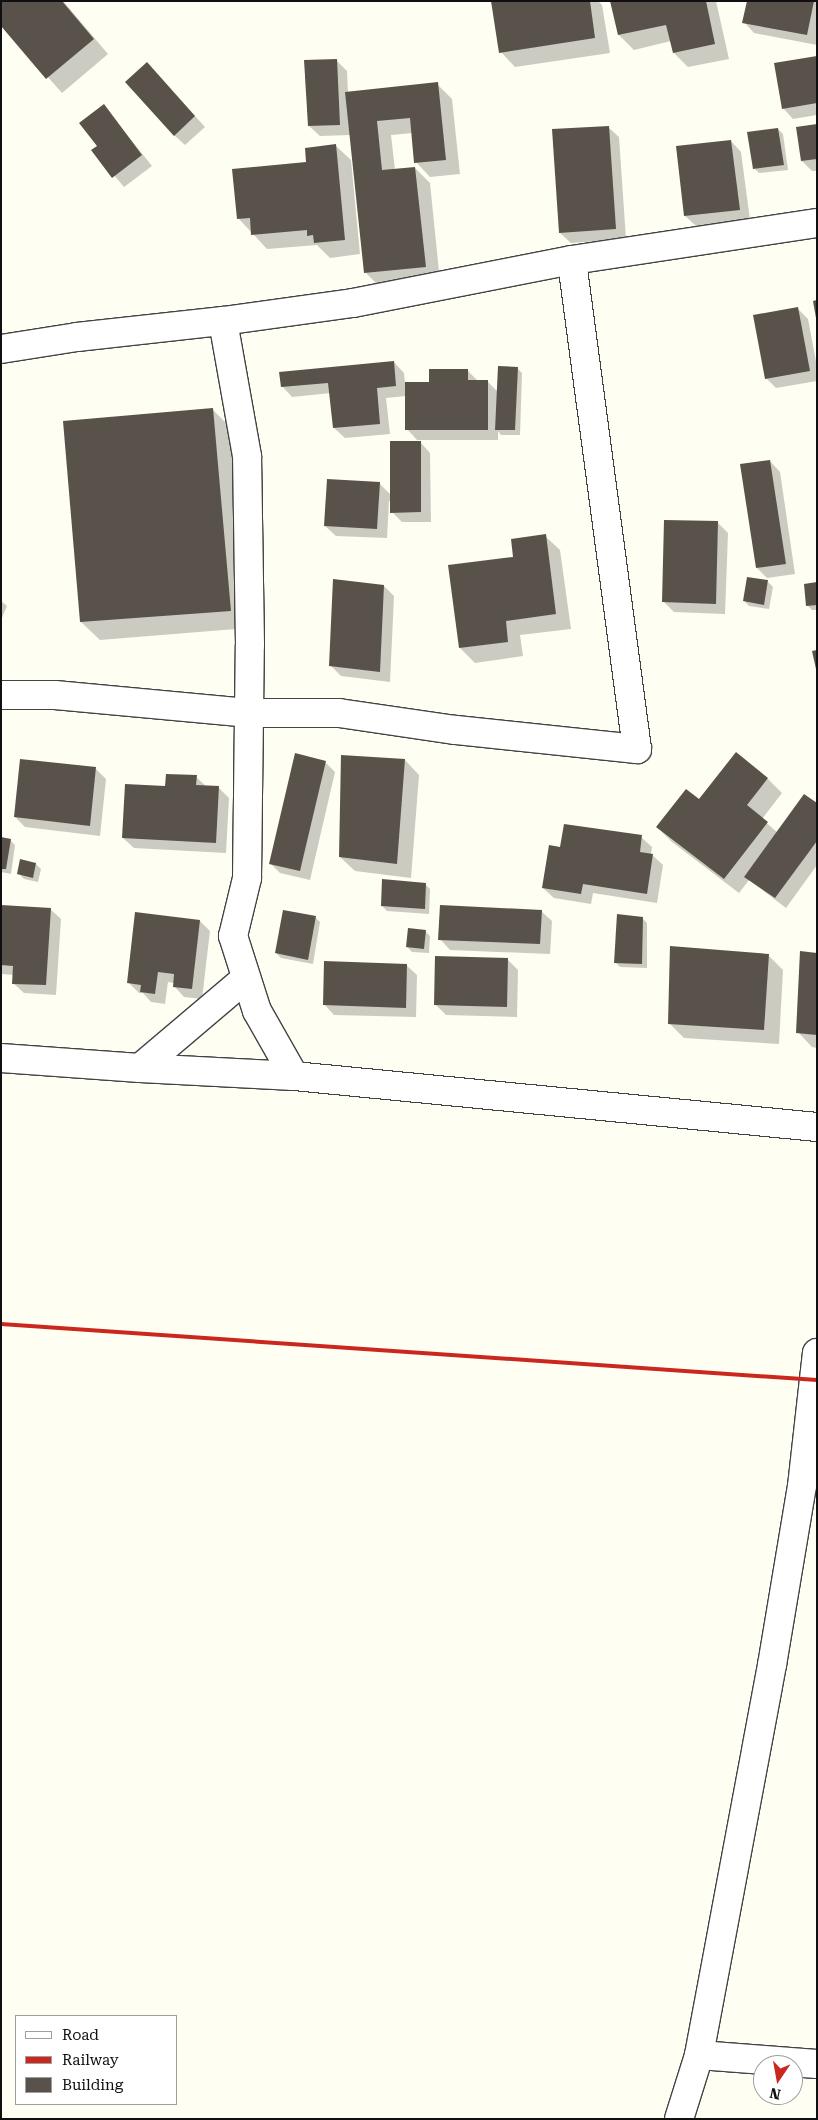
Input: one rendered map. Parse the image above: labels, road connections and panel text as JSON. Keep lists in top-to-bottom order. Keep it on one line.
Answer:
{"legend":["Road","Railway","Building"],"north":"bottom"}
